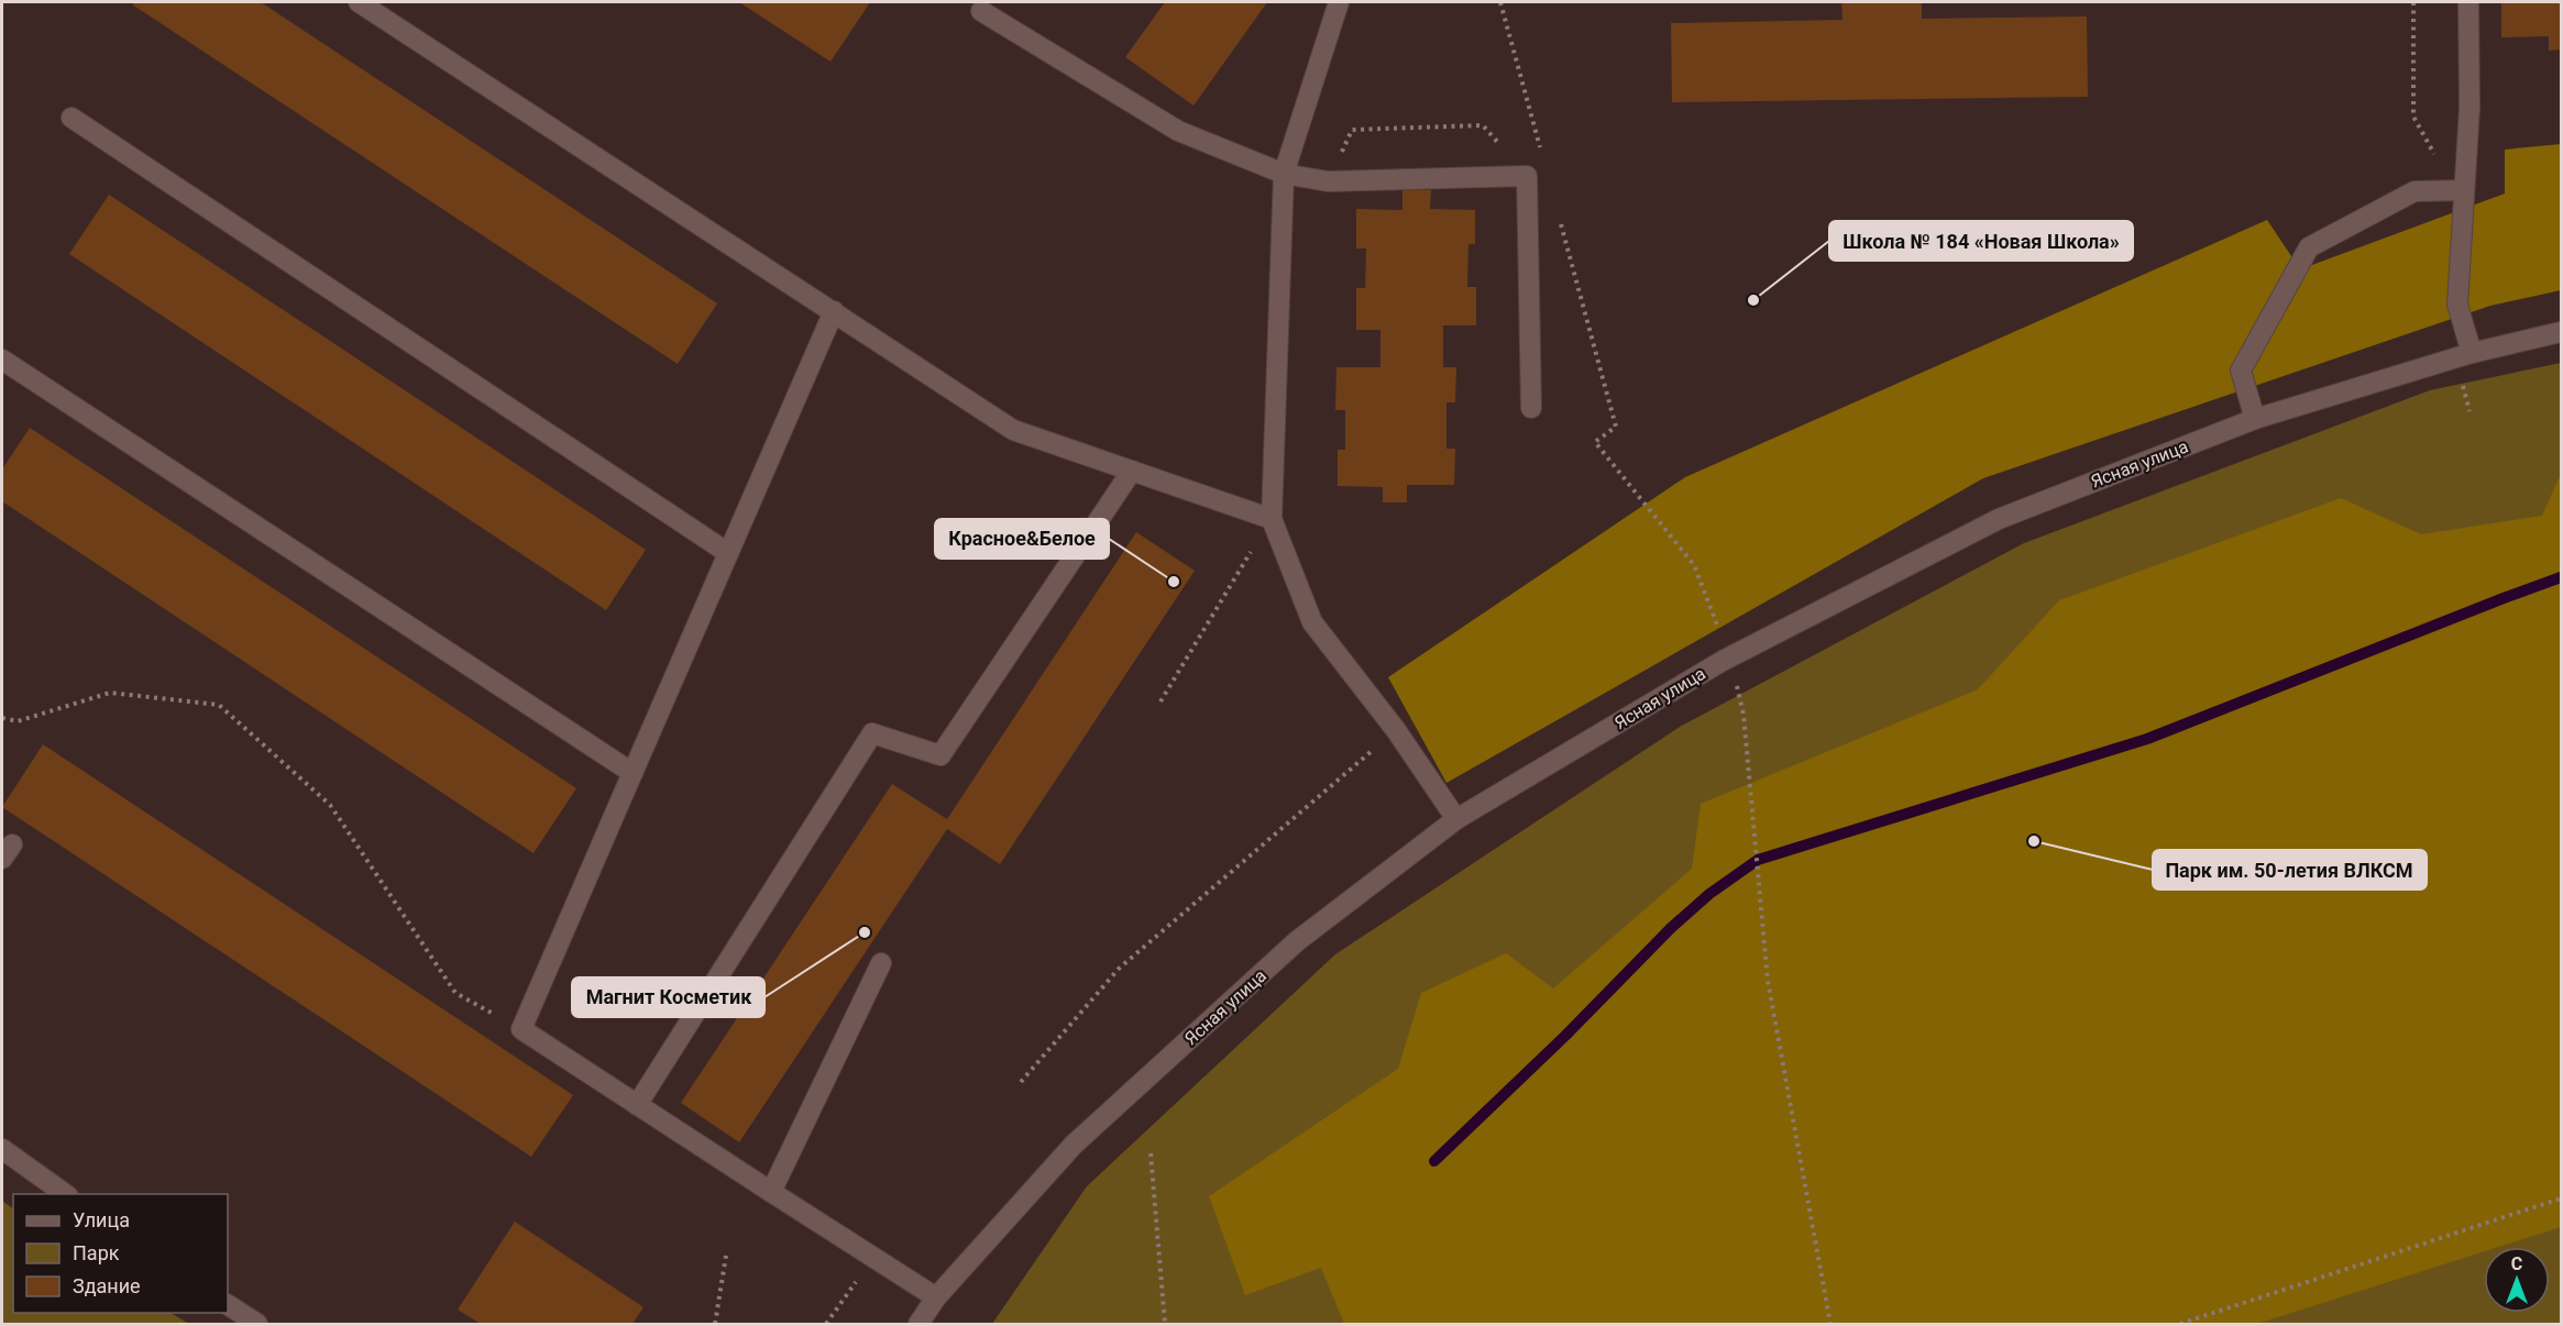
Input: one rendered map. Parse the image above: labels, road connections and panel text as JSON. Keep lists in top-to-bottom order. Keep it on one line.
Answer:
{"streets":{"street":["Ясная улица"]},"places":["Школа № 184 «Новая Школа»","Красное&Белое","Парк им. 50-летия ВЛКСМ","Магнит Косметик"],"legend":["Улица","Парк","Здание"],"north":"top"}
